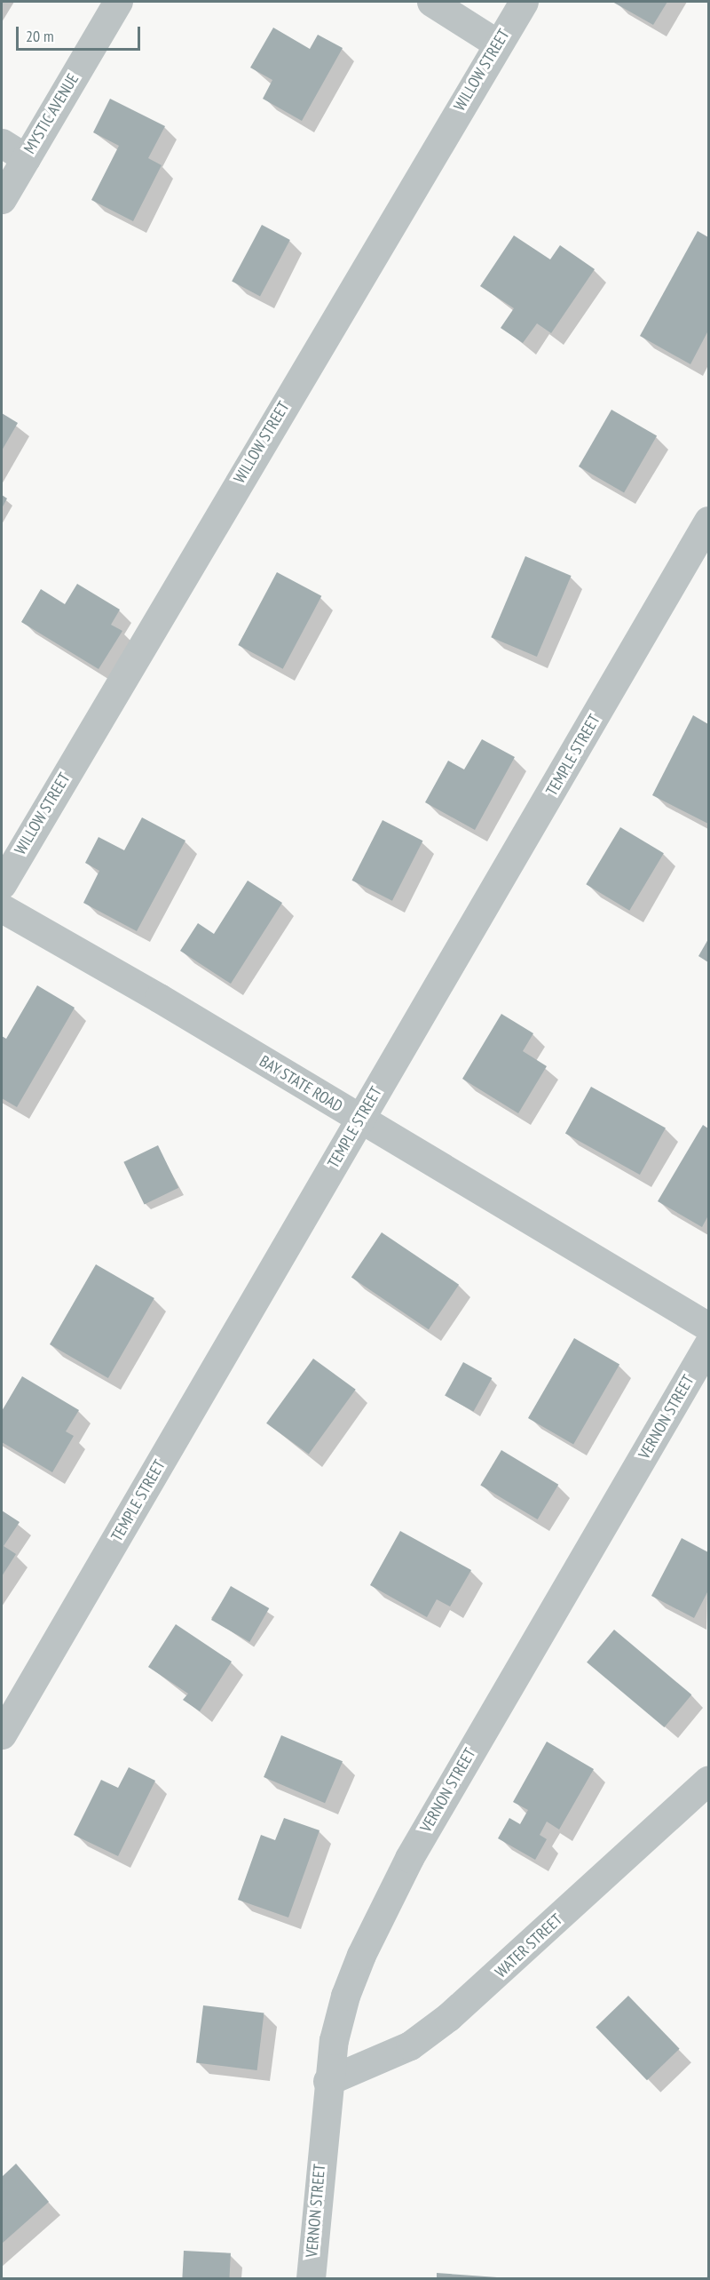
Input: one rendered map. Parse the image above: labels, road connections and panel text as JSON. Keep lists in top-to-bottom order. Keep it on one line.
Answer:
{"streets":{"street":["WILLOW STREET","MYSTIC AVENUE","TEMPLE STREET","BAY STATE ROAD","VERNON STREET","WATER STREET"]},"crossings":[["TEMPLE STREET","BAY STATE ROAD"],["VERNON STREET","WATER STREET"]],"scale_bar":"20 m"}
